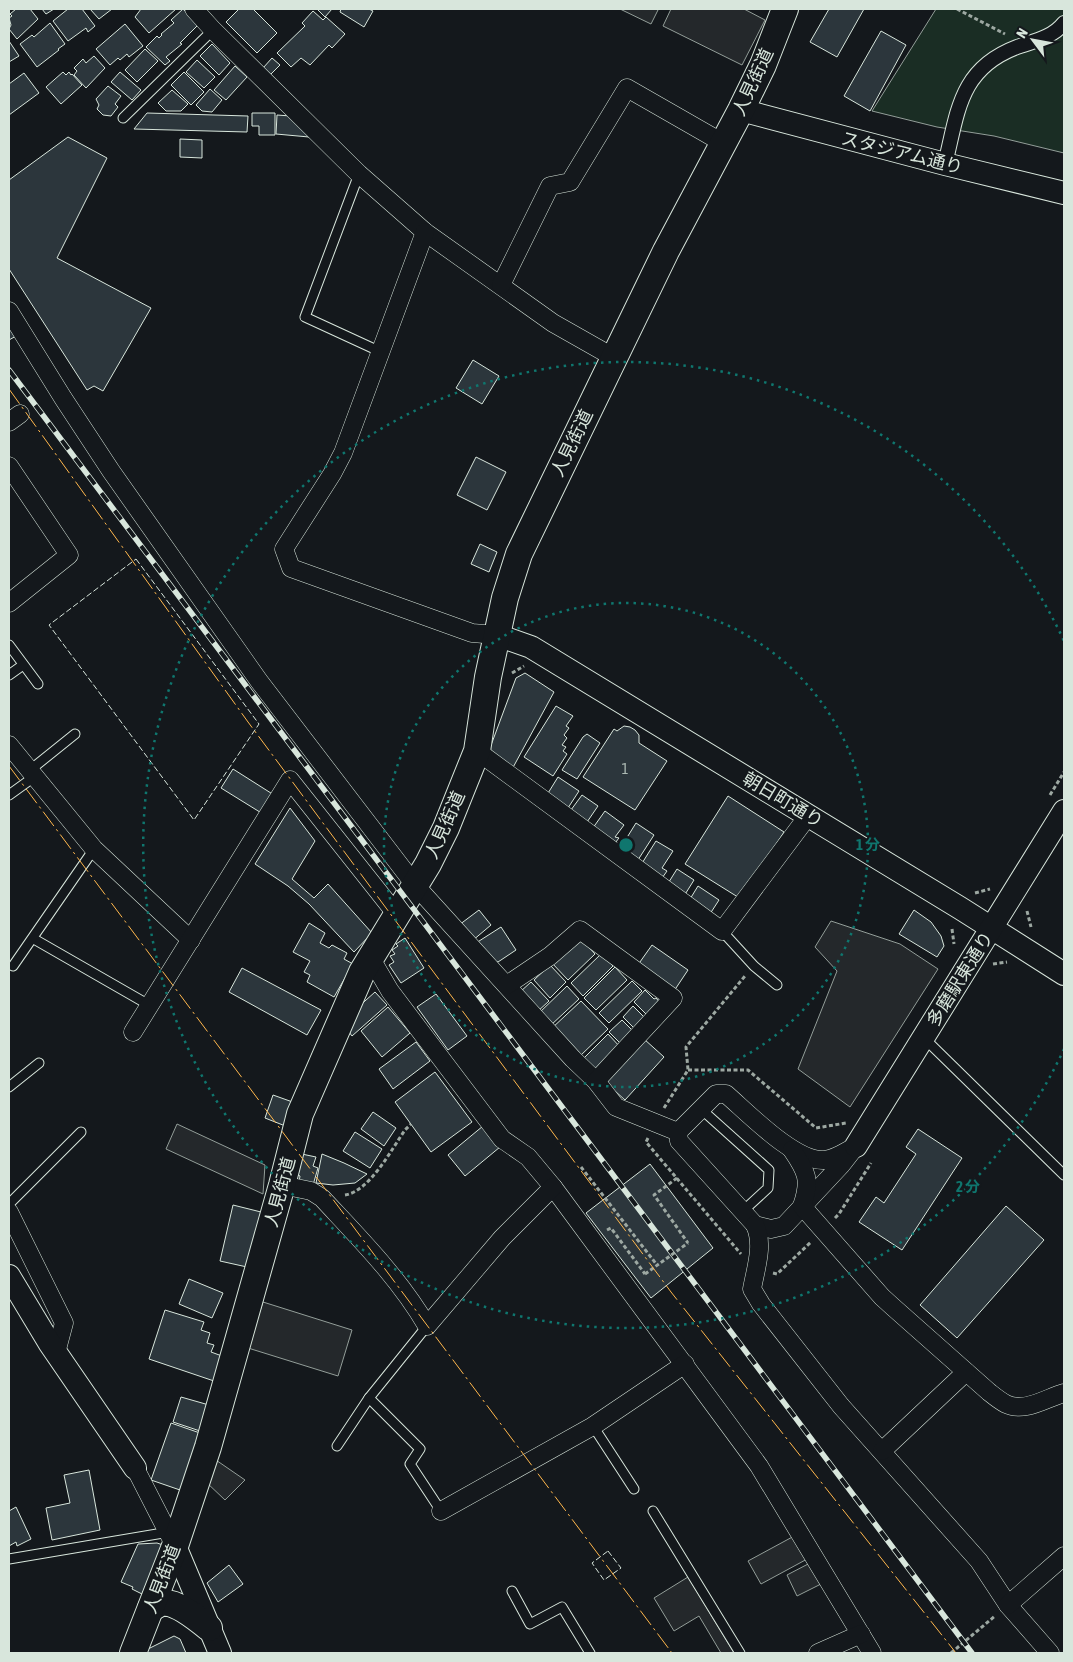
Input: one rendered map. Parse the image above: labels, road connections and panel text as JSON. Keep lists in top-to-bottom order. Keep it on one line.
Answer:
{"streets":{"main road":["人見街道"],"street":["スタジアム通り","朝日町通り","多磨駅東通り"]},"crossings":[["人見街道","スタジアム通り"],["人見街道","朝日町通り"],["朝日町通り","多磨駅東通り"]],"house_numbers":["1"],"north":"top left","rings":["1 分","2 分"]}
